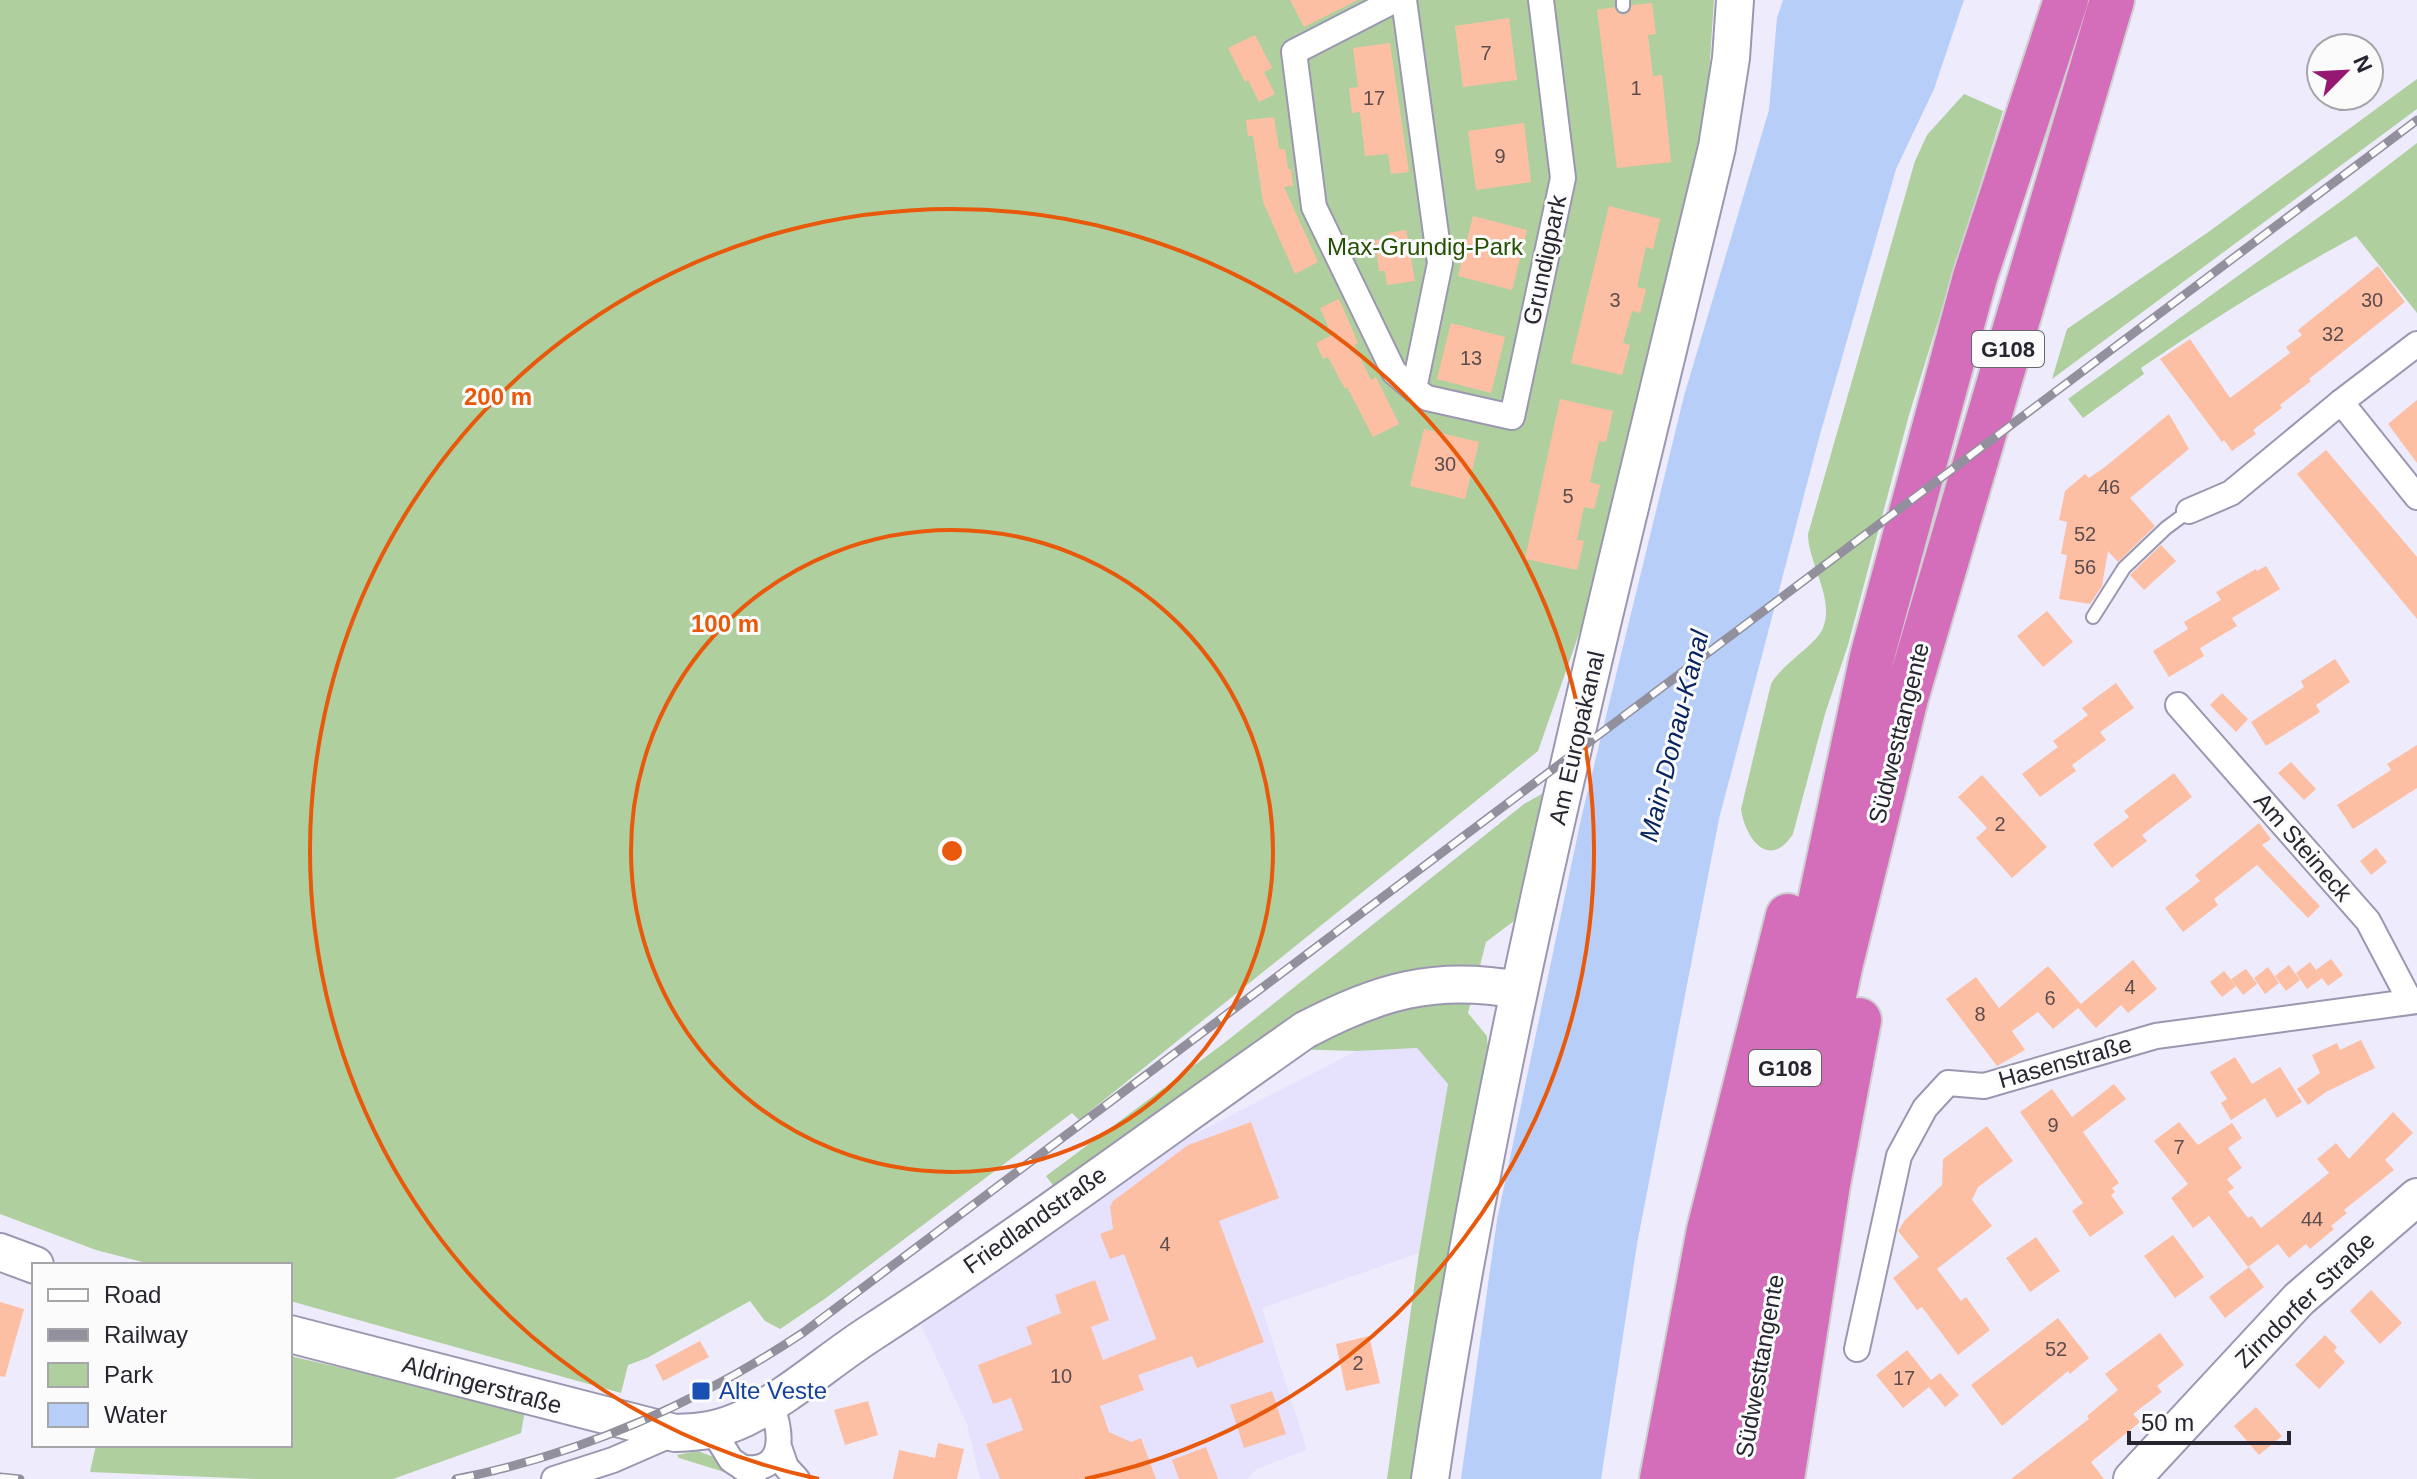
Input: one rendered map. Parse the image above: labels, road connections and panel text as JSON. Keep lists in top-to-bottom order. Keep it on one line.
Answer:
{"streets":{"highway":["G108","Südwesttangente"],"main road":["Am Europakanal","Friedlandstraße","Zirndorfer Straße","Aldringerstraße"],"street":["Grundigpark","Am Steineck","Hasenstraße"]},"crossings":[["Am Europakanal","Friedlandstraße"],["Am Steineck","Hasenstraße"],["Friedlandstraße","Aldringerstraße"]],"water":["Main-Donau-Kanal"],"parks":["Max-Grundig-Park"],"places":{"transit":["Alte Veste"]},"house_numbers":["7","1","17","9","3","30","32","13","30","46","5","52","56","2","4","6","8","9","7","44","4","52","2","10","17"],"legend":["Road","Railway","Park","Water"],"scale_bar":"50 m","north":"top right","rings":["200 m","100 m"]}
